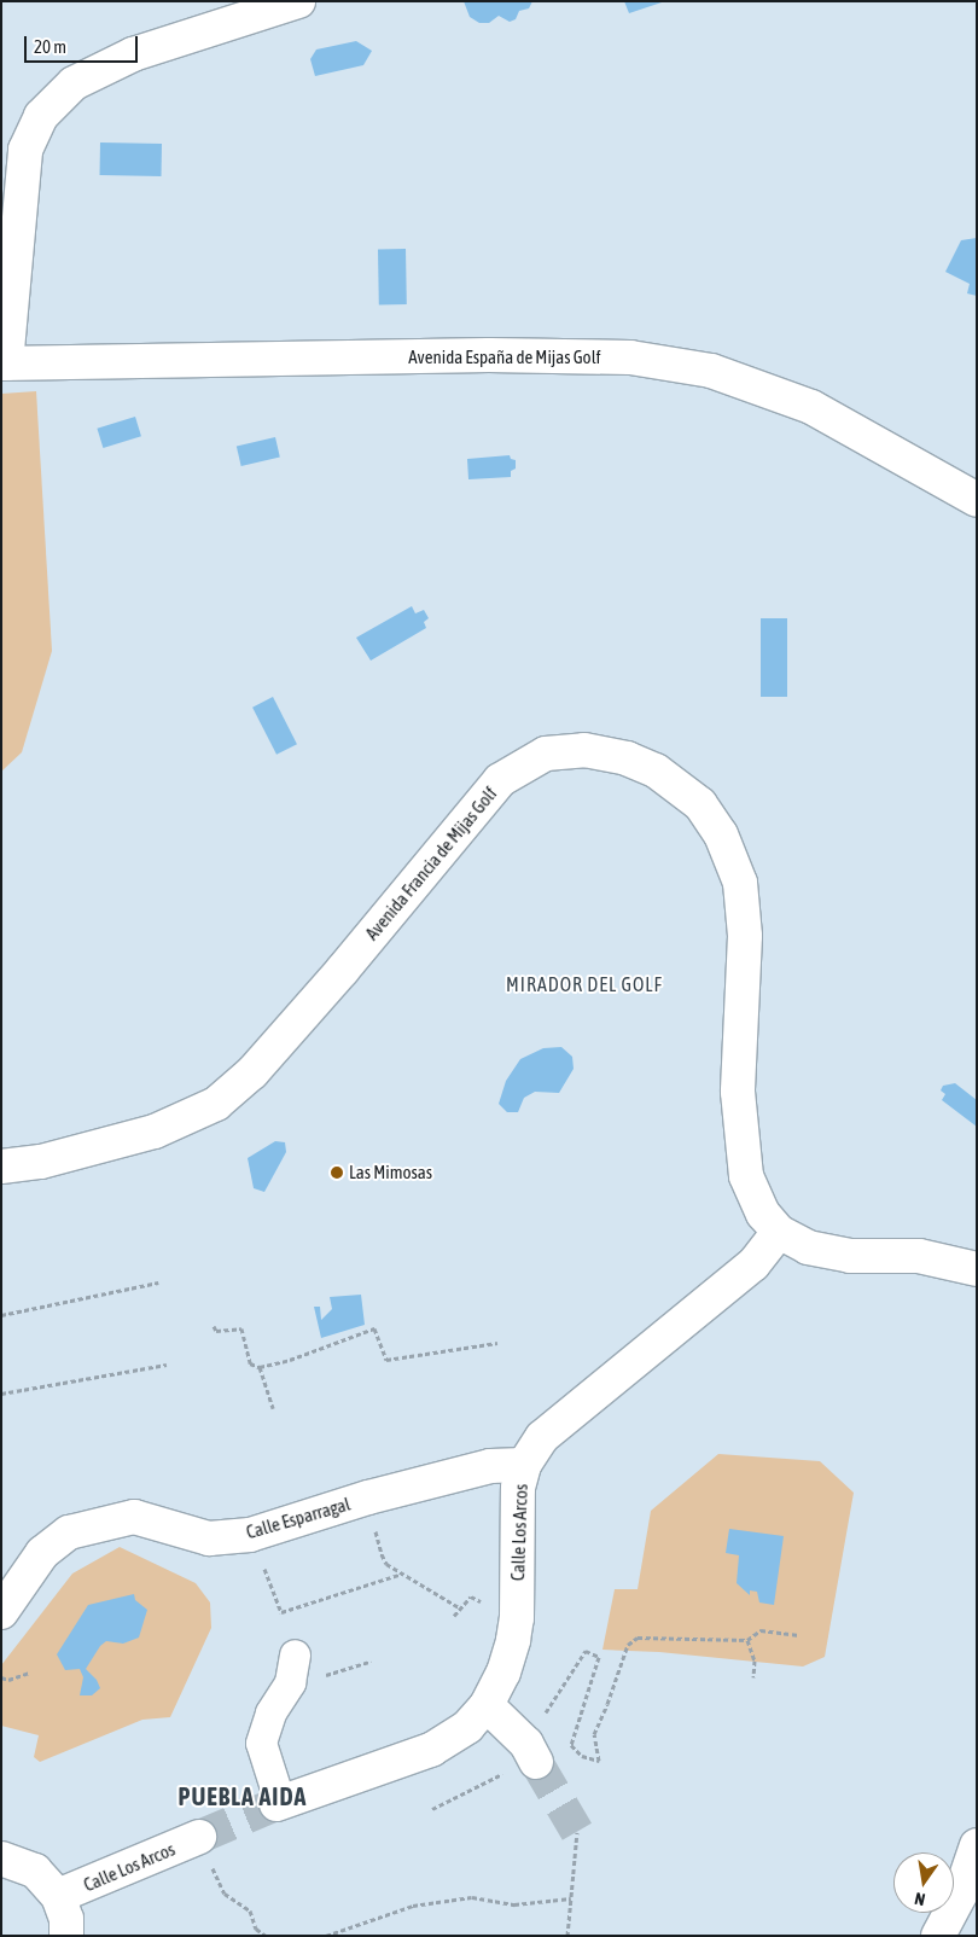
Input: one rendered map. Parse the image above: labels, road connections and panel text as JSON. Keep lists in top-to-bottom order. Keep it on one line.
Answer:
{"streets":{"street":["Avenida España de Mijas Golf","Avenida Francia de Mijas Golf","Calle Esparragal","Calle Los Arcos"]},"crossings":[["Avenida Francia de Mijas Golf","Calle Los Arcos"],["Calle Esparragal","Calle Los Arcos"]],"districts":["MIRADOR DEL GOLF","PUEBLA AIDA"],"places":["Las Mimosas"],"scale_bar":"20 m","north":"bottom"}
